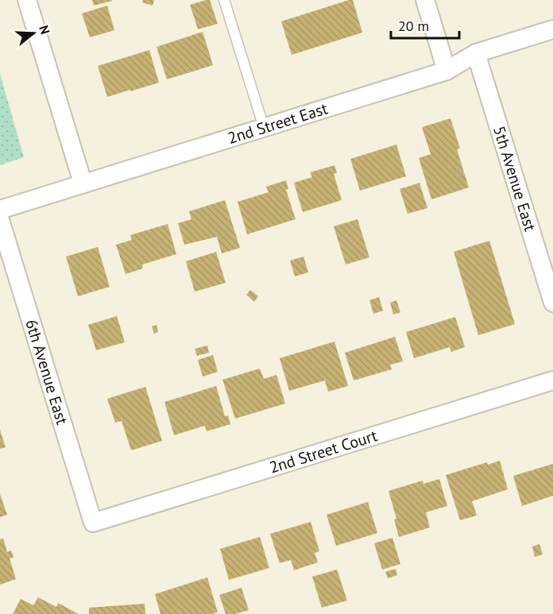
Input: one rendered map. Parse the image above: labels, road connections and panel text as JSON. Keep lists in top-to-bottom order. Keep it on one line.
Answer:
{"streets":{"street":["2nd Street East","5th Avenue East","6th Avenue East","2nd Street Court"]},"crossings":[["2nd Street East","5th Avenue East"],["6th Avenue East","2nd Street Court"]],"scale_bar":"20 m","north":"right"}
